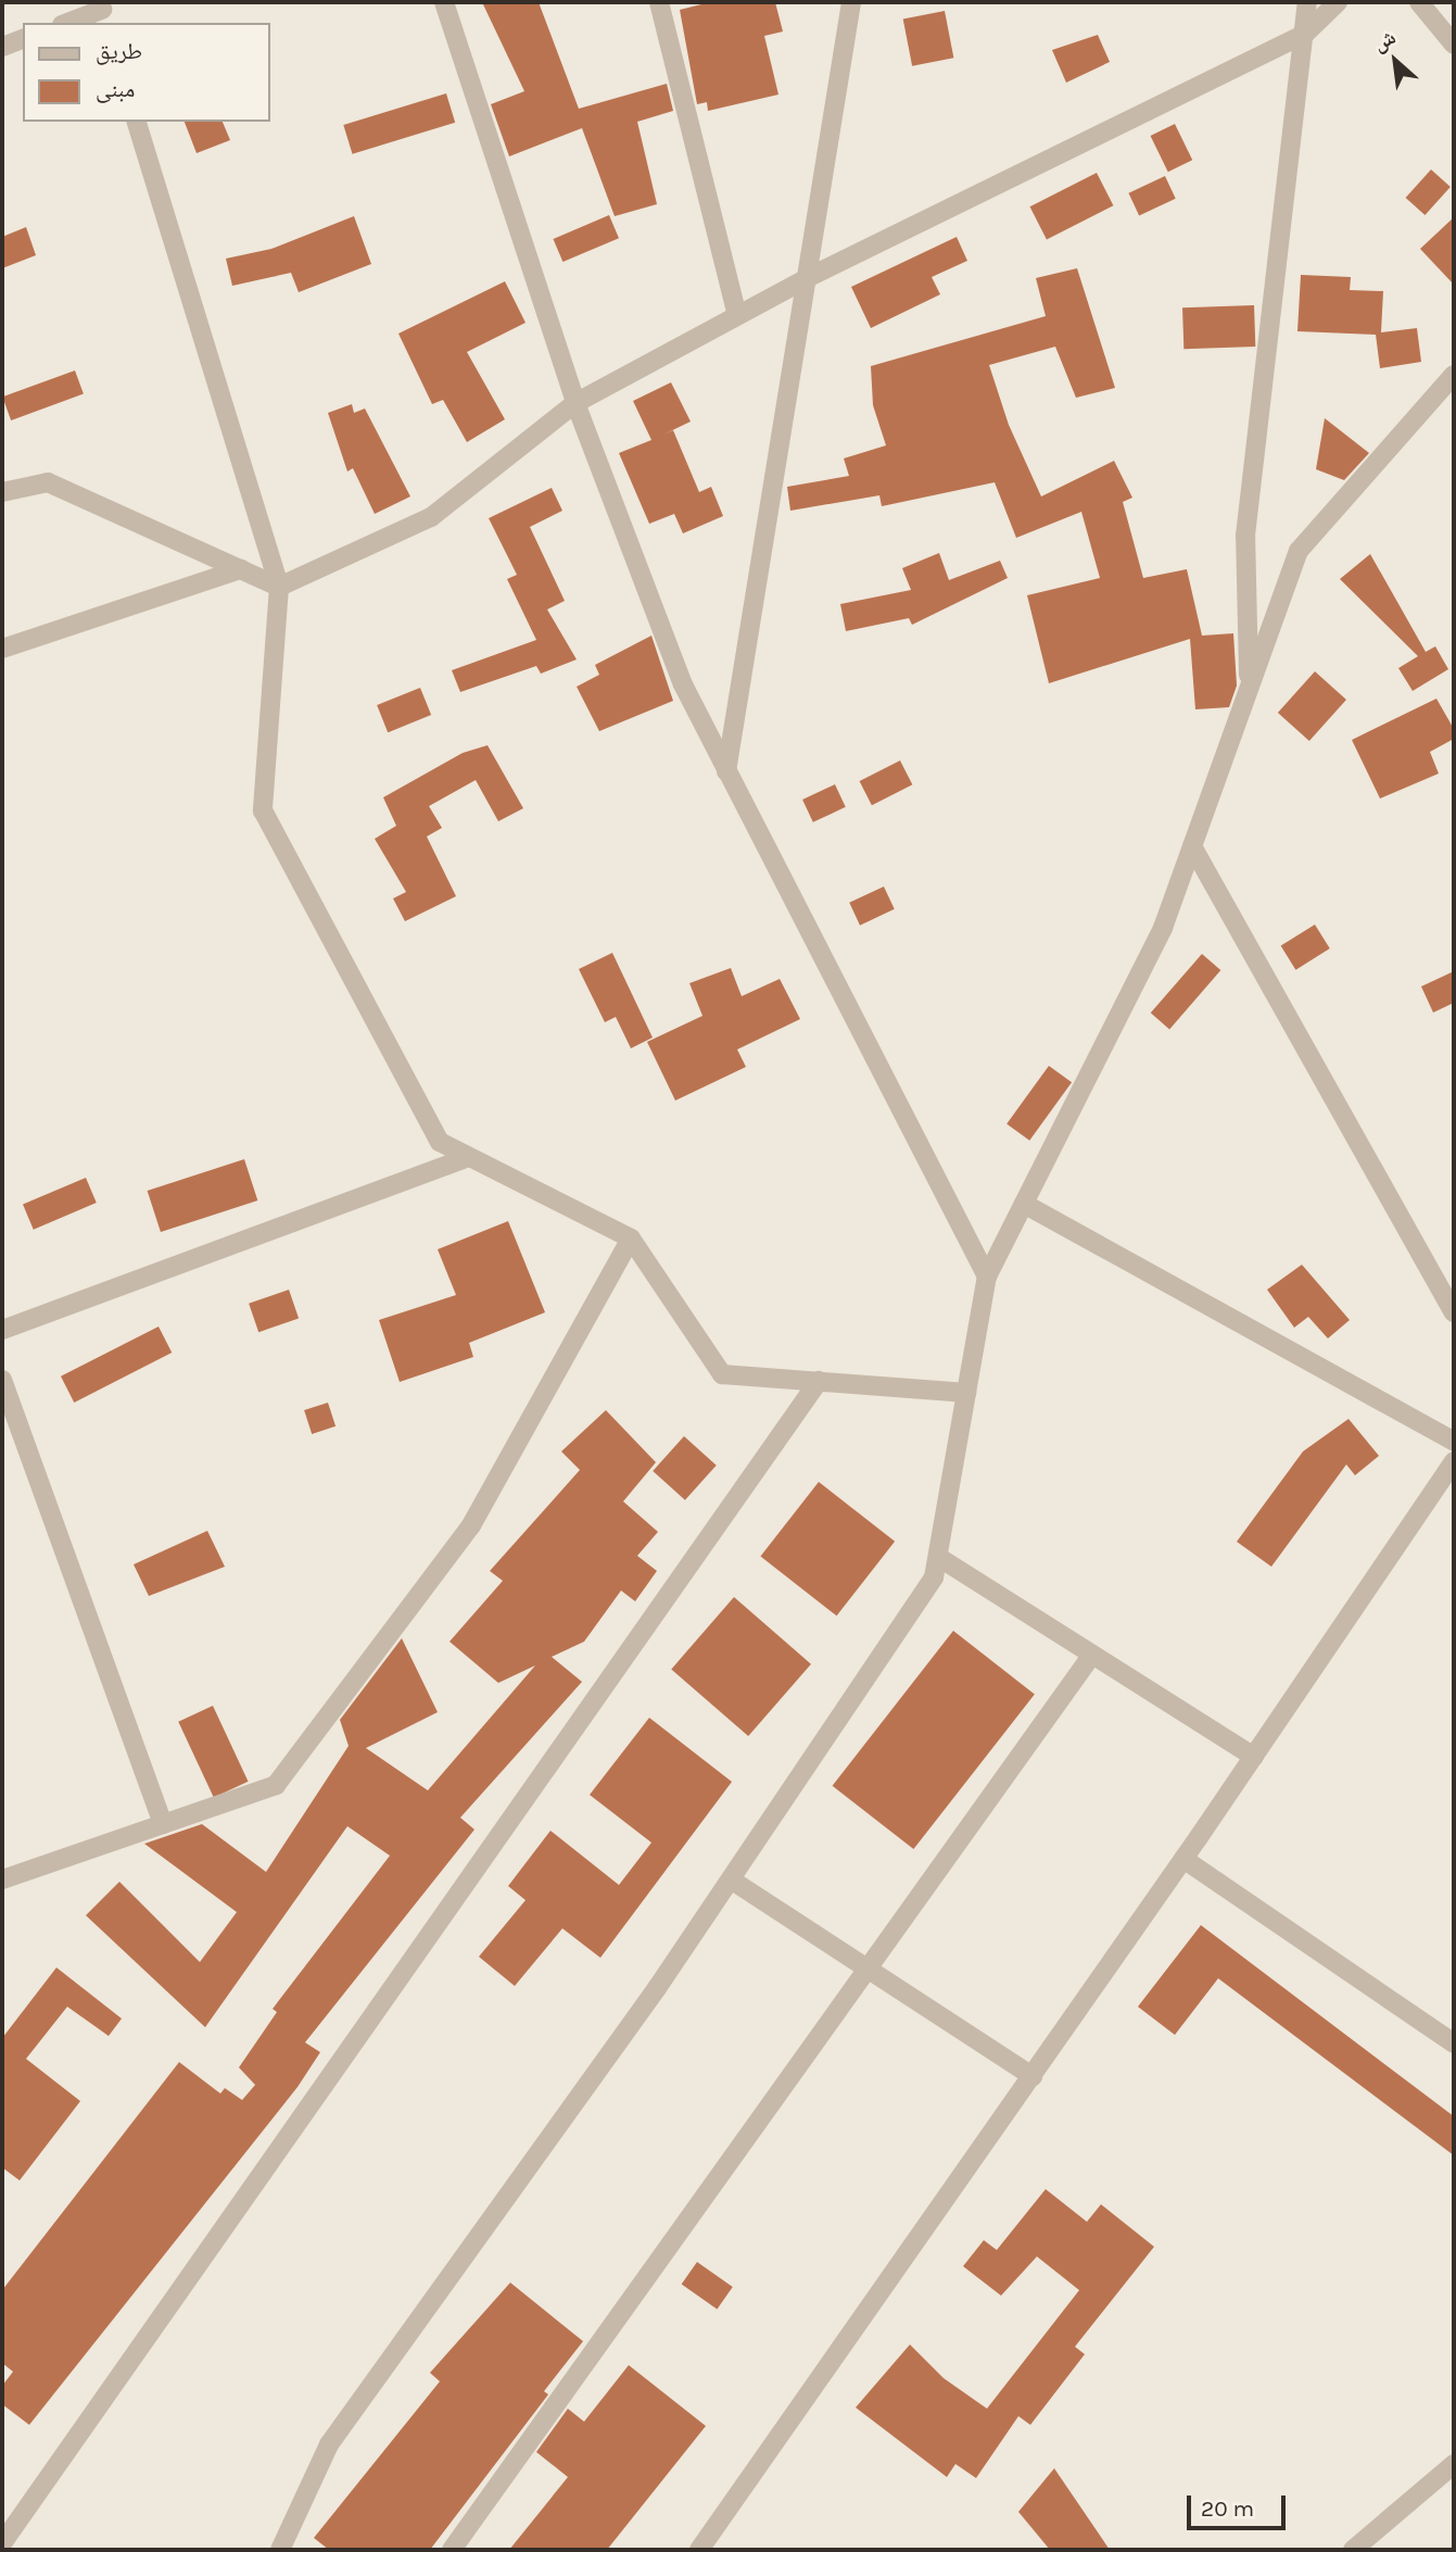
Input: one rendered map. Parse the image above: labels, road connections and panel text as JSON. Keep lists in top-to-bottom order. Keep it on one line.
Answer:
{"legend":["طريق","مبنى"],"scale_bar":"20 m","north":"top left"}
